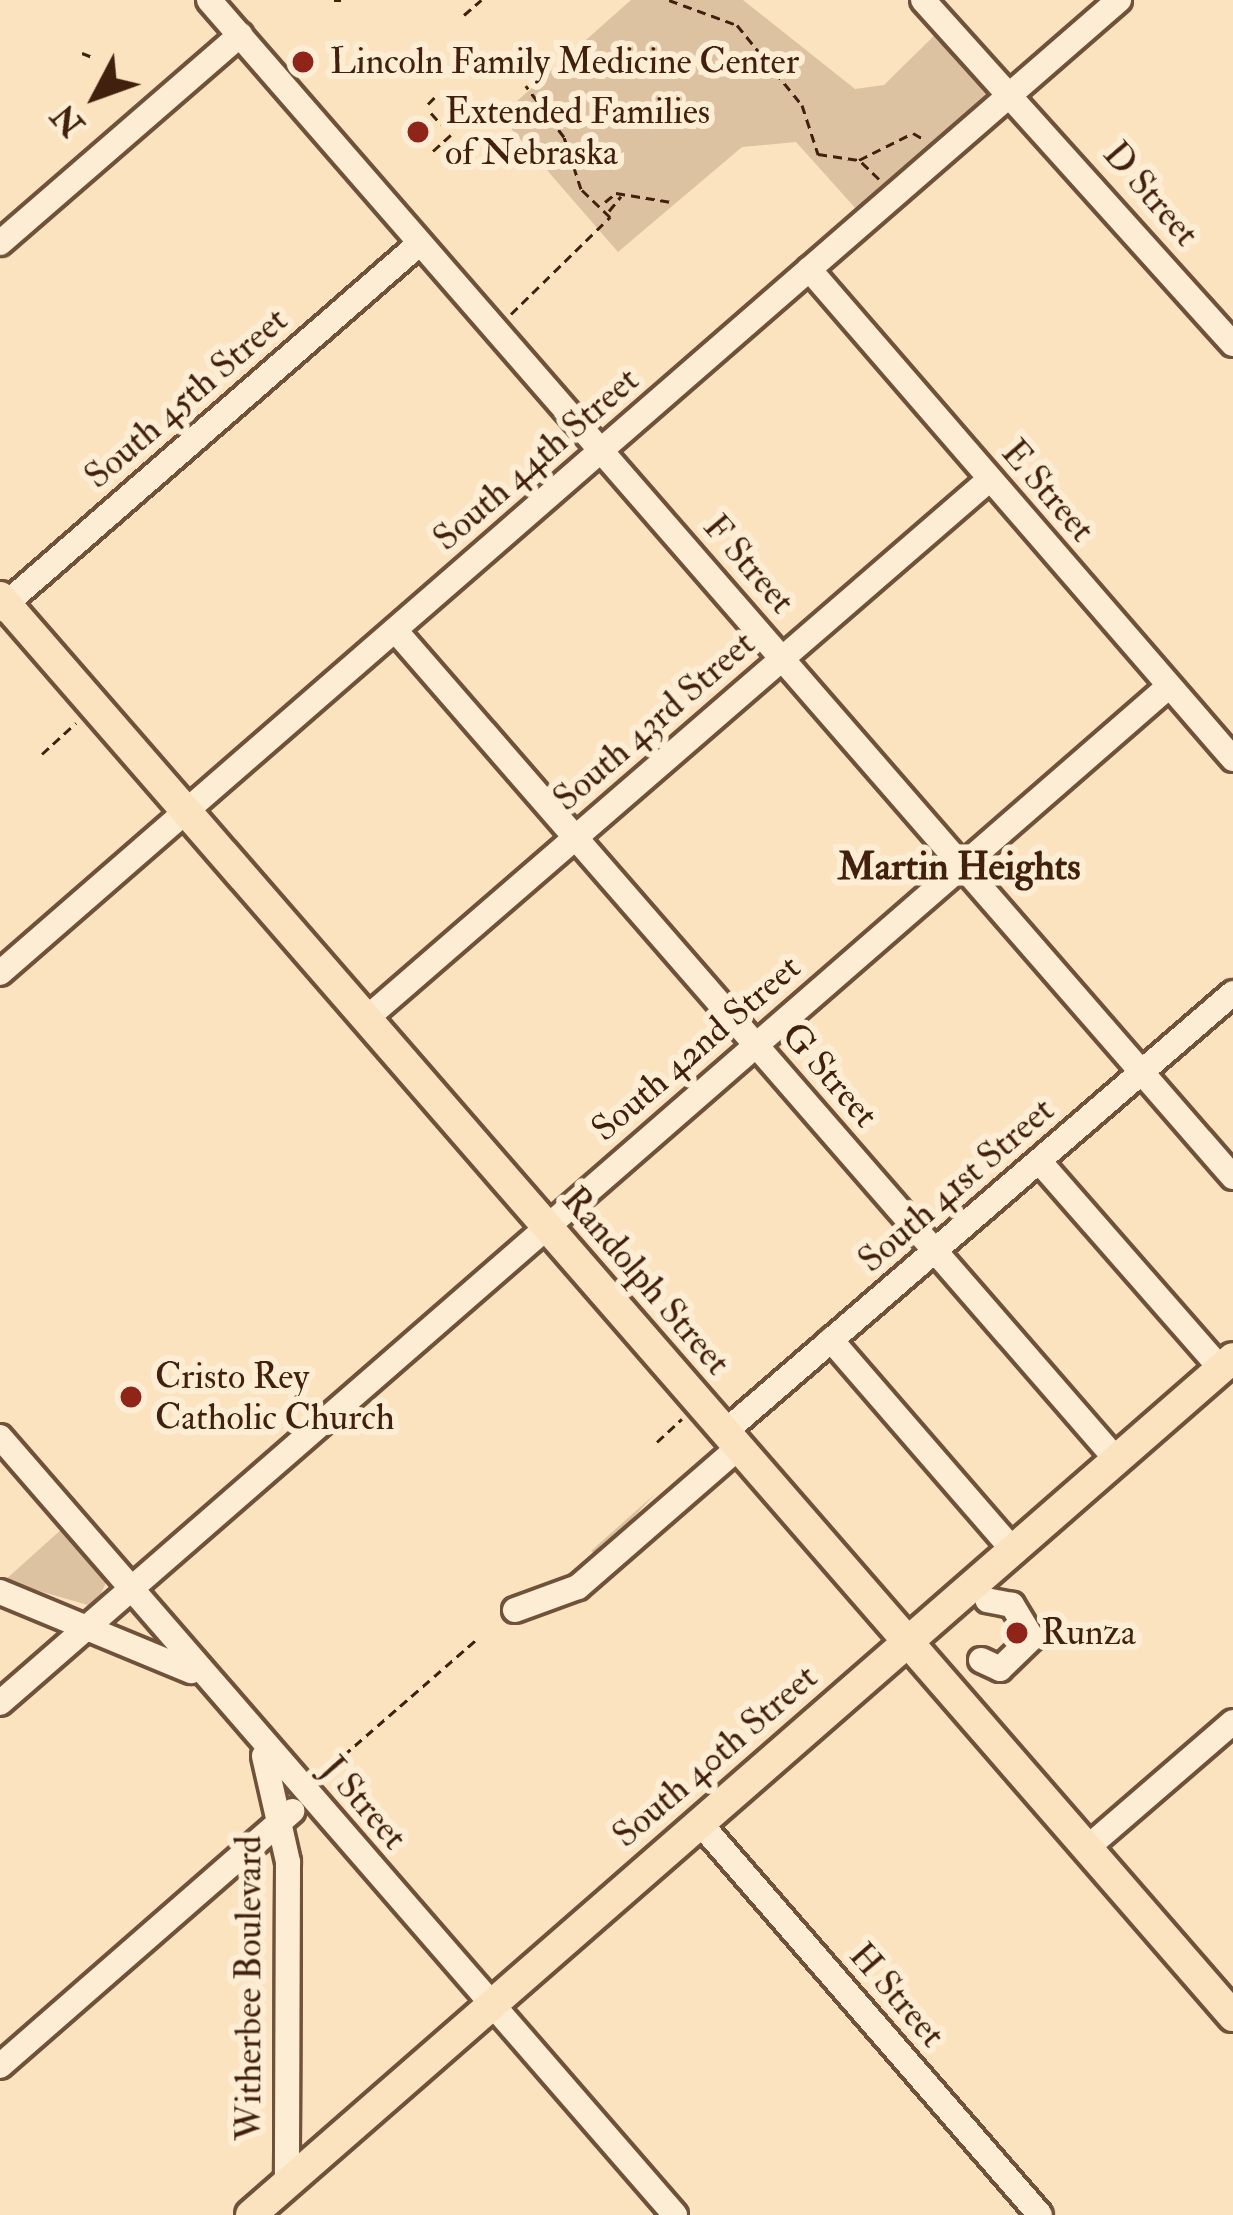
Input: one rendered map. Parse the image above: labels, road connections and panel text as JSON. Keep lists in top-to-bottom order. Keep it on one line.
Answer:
{"streets":{"main road":["Randolph Street","South 40th Street"],"street":["D Street","South 45th Street","South 44th Street","E Street","F Street","South 43rd Street","South 42nd Street","G Street","South 41st Street","J Street","Witherbee Boulevard","H Street"]},"crossings":[["D Street","South 44th Street"],["South 45th Street","F Street"],["South 45th Street","Randolph Street"],["South 44th Street","E Street"],["South 44th Street","F Street"],["South 44th Street","G Street"],["South 44th Street","Randolph Street"],["E Street","South 43rd Street"],["E Street","South 42nd Street"],["F Street","South 43rd Street"],["F Street","South 42nd Street"],["F Street","South 41st Street"],["South 43rd Street","G Street"],["South 43rd Street","Randolph Street"],["South 42nd Street","G Street"],["South 42nd Street","Randolph Street"],["South 42nd Street","J Street"],["South 42nd Street","Witherbee Boulevard"],["G Street","South 41st Street"],["G Street","South 40th Street"],["South 41st Street","Randolph Street"],["Randolph Street","South 40th Street"],["South 40th Street","J Street"],["South 40th Street","Witherbee Boulevard"],["South 40th Street","H Street"],["J Street","Witherbee Boulevard"]],"districts":["Martin Heights"],"places":["Lincoln Family Medicine Center","Extended Families of Nebraska","Cristo Rey Catholic Church","Runza"],"north":"bottom left"}
